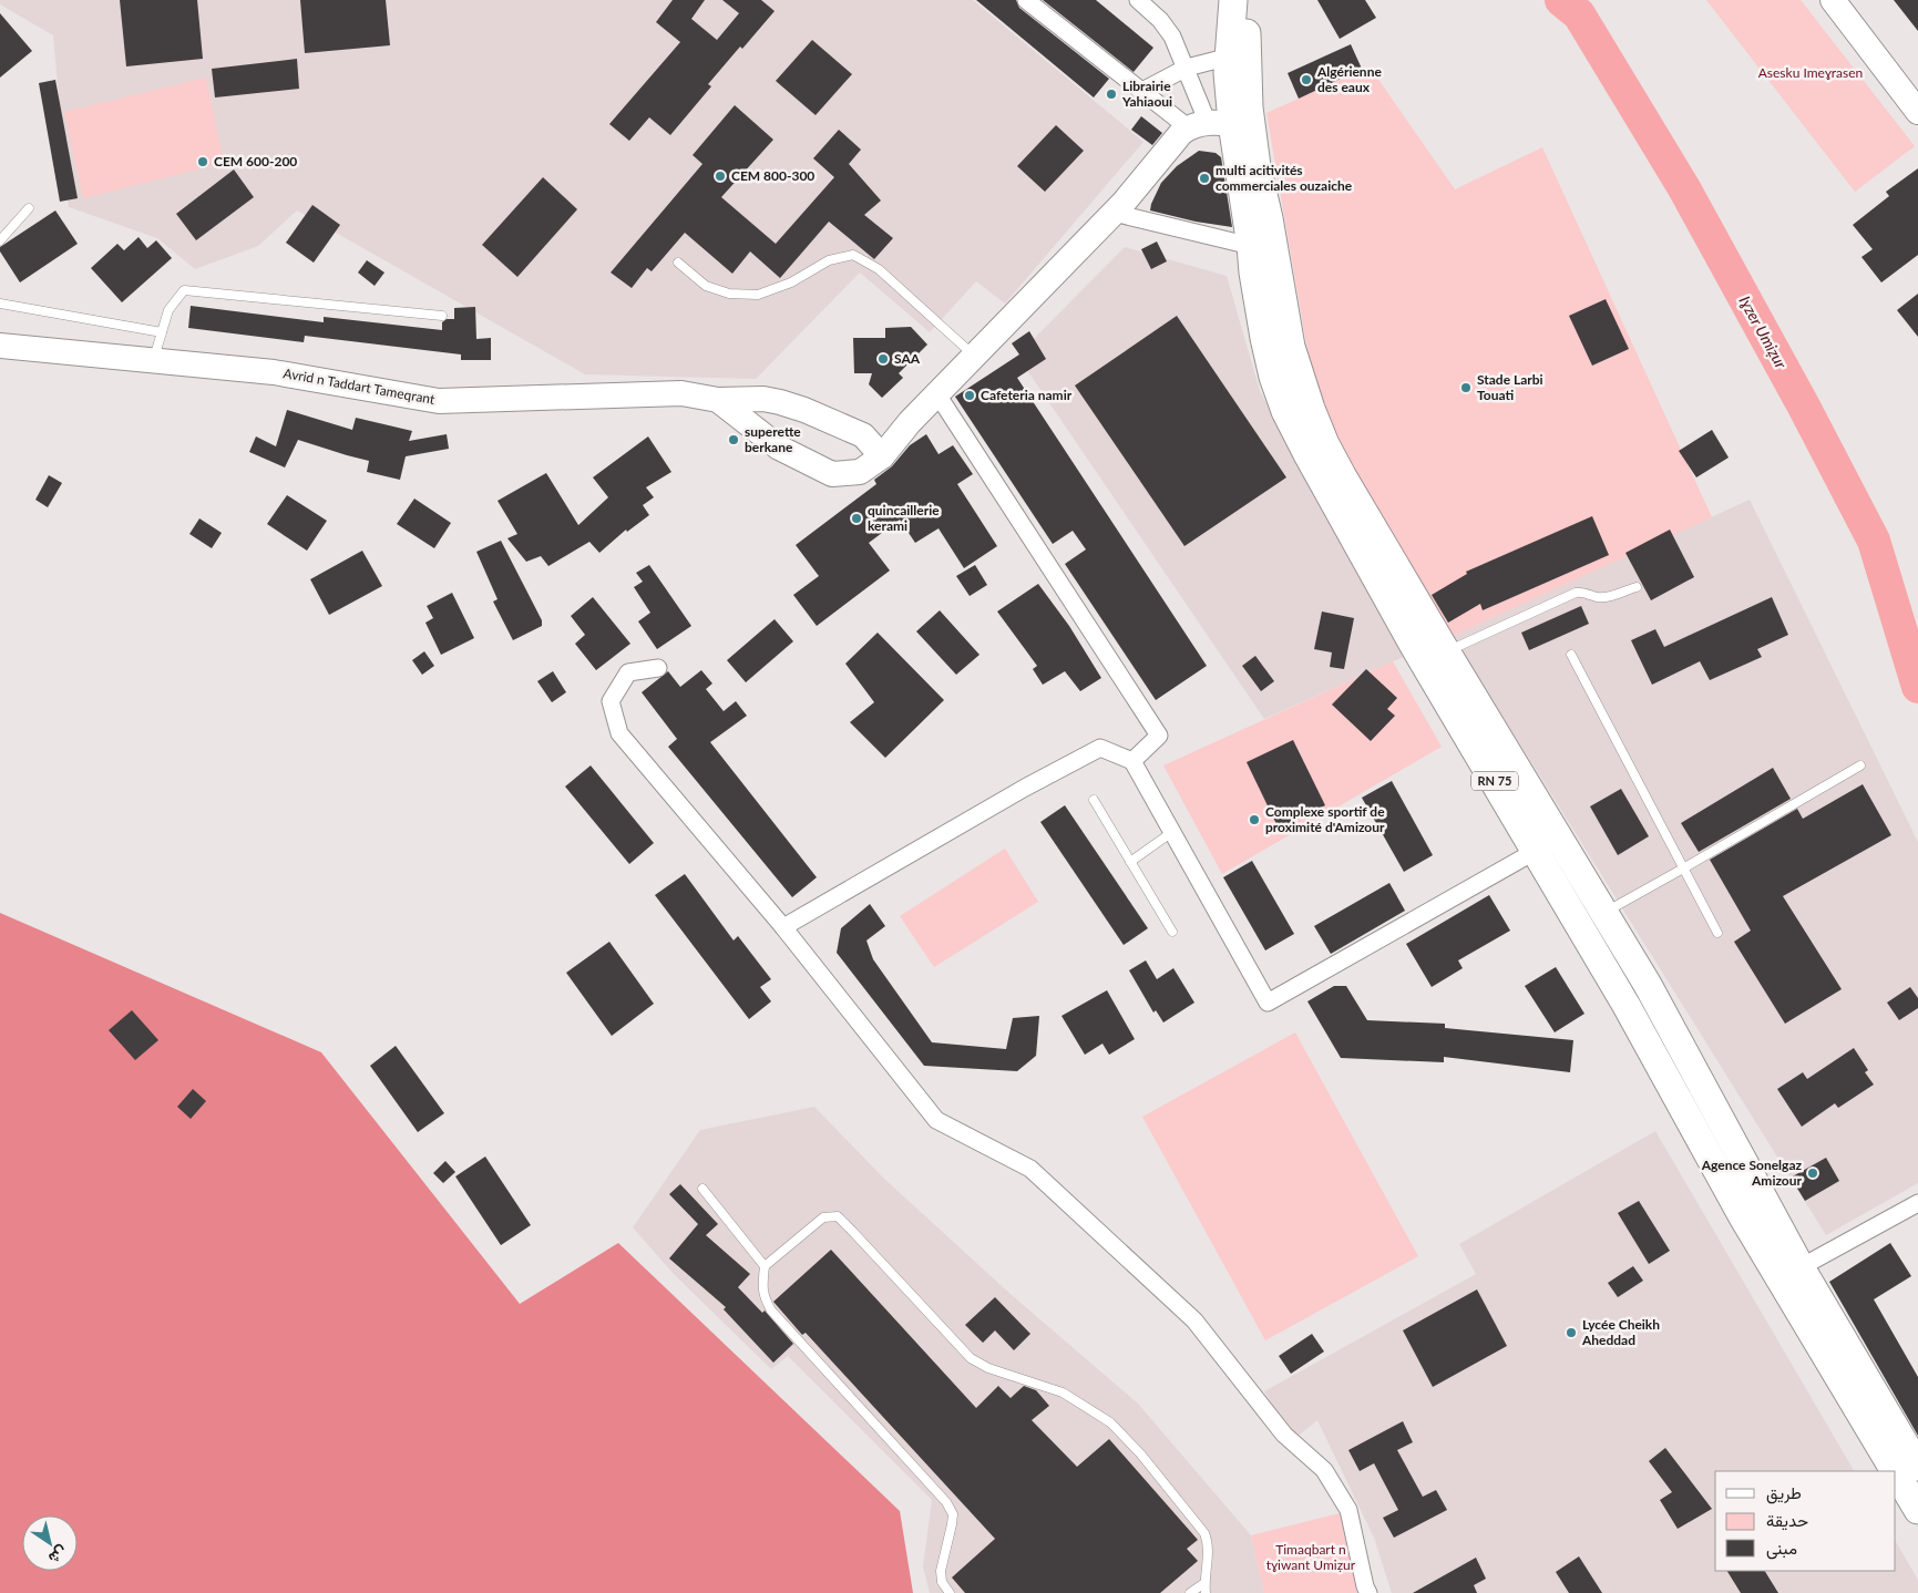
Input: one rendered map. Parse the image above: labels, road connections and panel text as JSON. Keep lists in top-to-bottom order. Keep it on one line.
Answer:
{"streets":{"main road":["Avrid n Taddart Tameqrant","RN 75"]},"water":["Iɣzer Umiẓur"],"parks":["Asesku Imeɣrasen","Timaqbart n tɣiwant Umiẓur"],"places":["Algérienne des eaux","Librairie Yahiaoui","CEM 600-200","CEM 800-300","multi acitivités commerciales ouzaiche","SAA","Stade Larbi Touati","Cafeteria namir","superette berkane","quincaillerie kerami","Complexe sportif de proximité d'Amizour","Agence Sonelgaz Amizour","Lycée Cheikh Aheddad"],"legend":["طريق","حديقة","مبنى"],"north":"bottom right"}
